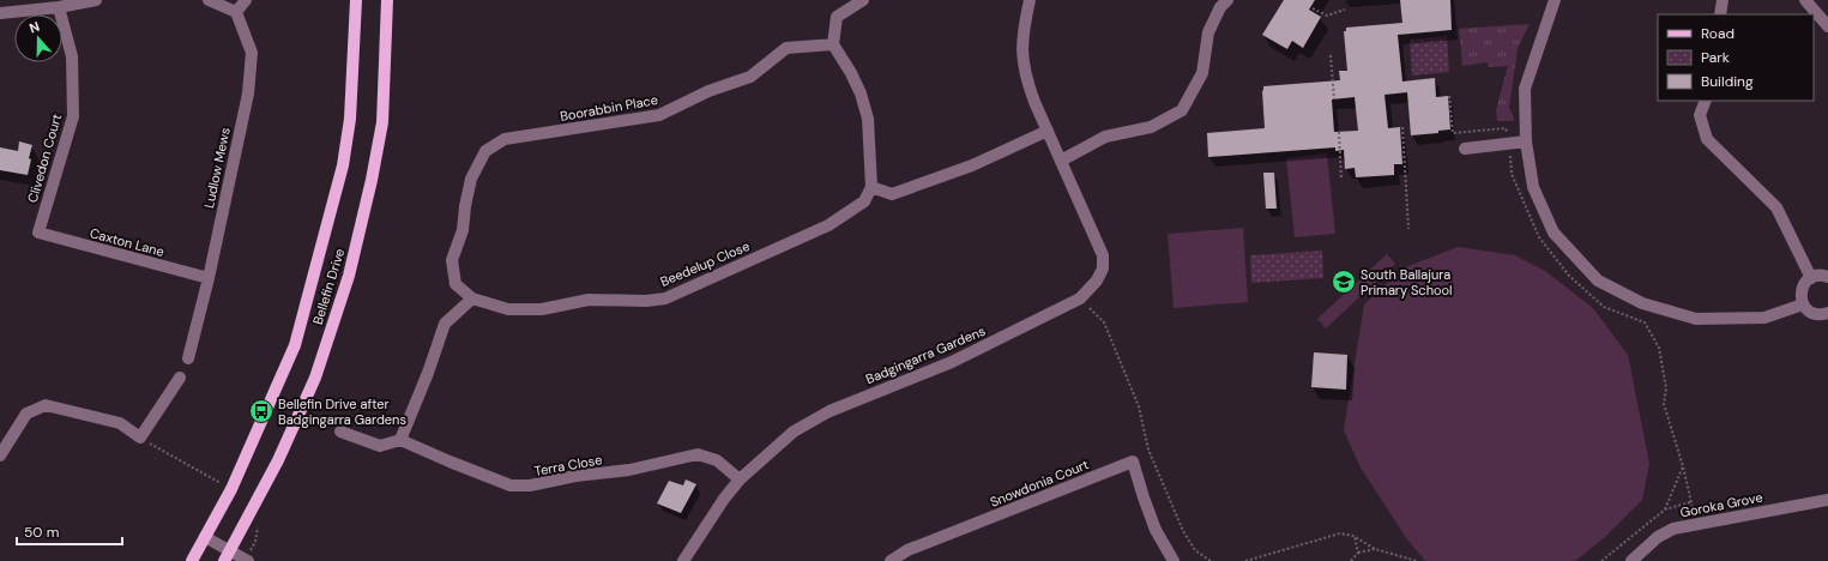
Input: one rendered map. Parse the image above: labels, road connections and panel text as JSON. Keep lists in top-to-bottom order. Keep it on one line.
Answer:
{"streets":{"main road":["Bellefin Drive"],"street":["Boorabbin Place","Clivedon Court","Ludlow Mews","Caxton Lane","Beedelup Close","Badgingarra Gardens","Terra Close","Snowdonia Court","Goroka Grove"]},"crossings":[["Boorabbin Place","Beedelup Close"],["Clivedon Court","Caxton Lane"],["Ludlow Mews","Caxton Lane"],["Badgingarra Gardens","Terra Close"]],"places":{"school or university":["South Ballajura Primary School"],"bus stop":["Bellefin Drive after Badgingarra Gardens"]},"legend":["Road","Park","Building"],"scale_bar":"50 m","north":"top"}
